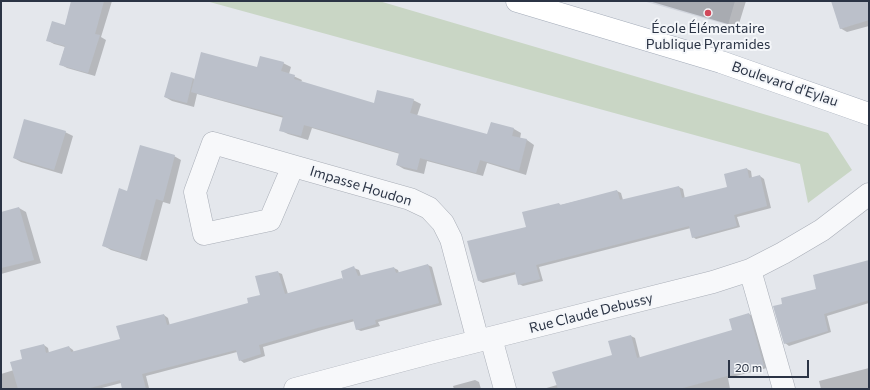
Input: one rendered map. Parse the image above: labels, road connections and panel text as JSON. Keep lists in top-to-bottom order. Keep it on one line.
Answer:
{"streets":{"main road":["Boulevard d'Eylau"],"street":["Impasse Houdon","Rue Claude Debussy"]},"crossings":[["Impasse Houdon","Rue Claude Debussy"]],"places":["École Élémentaire Publique Pyramides"],"scale_bar":"20 m"}
